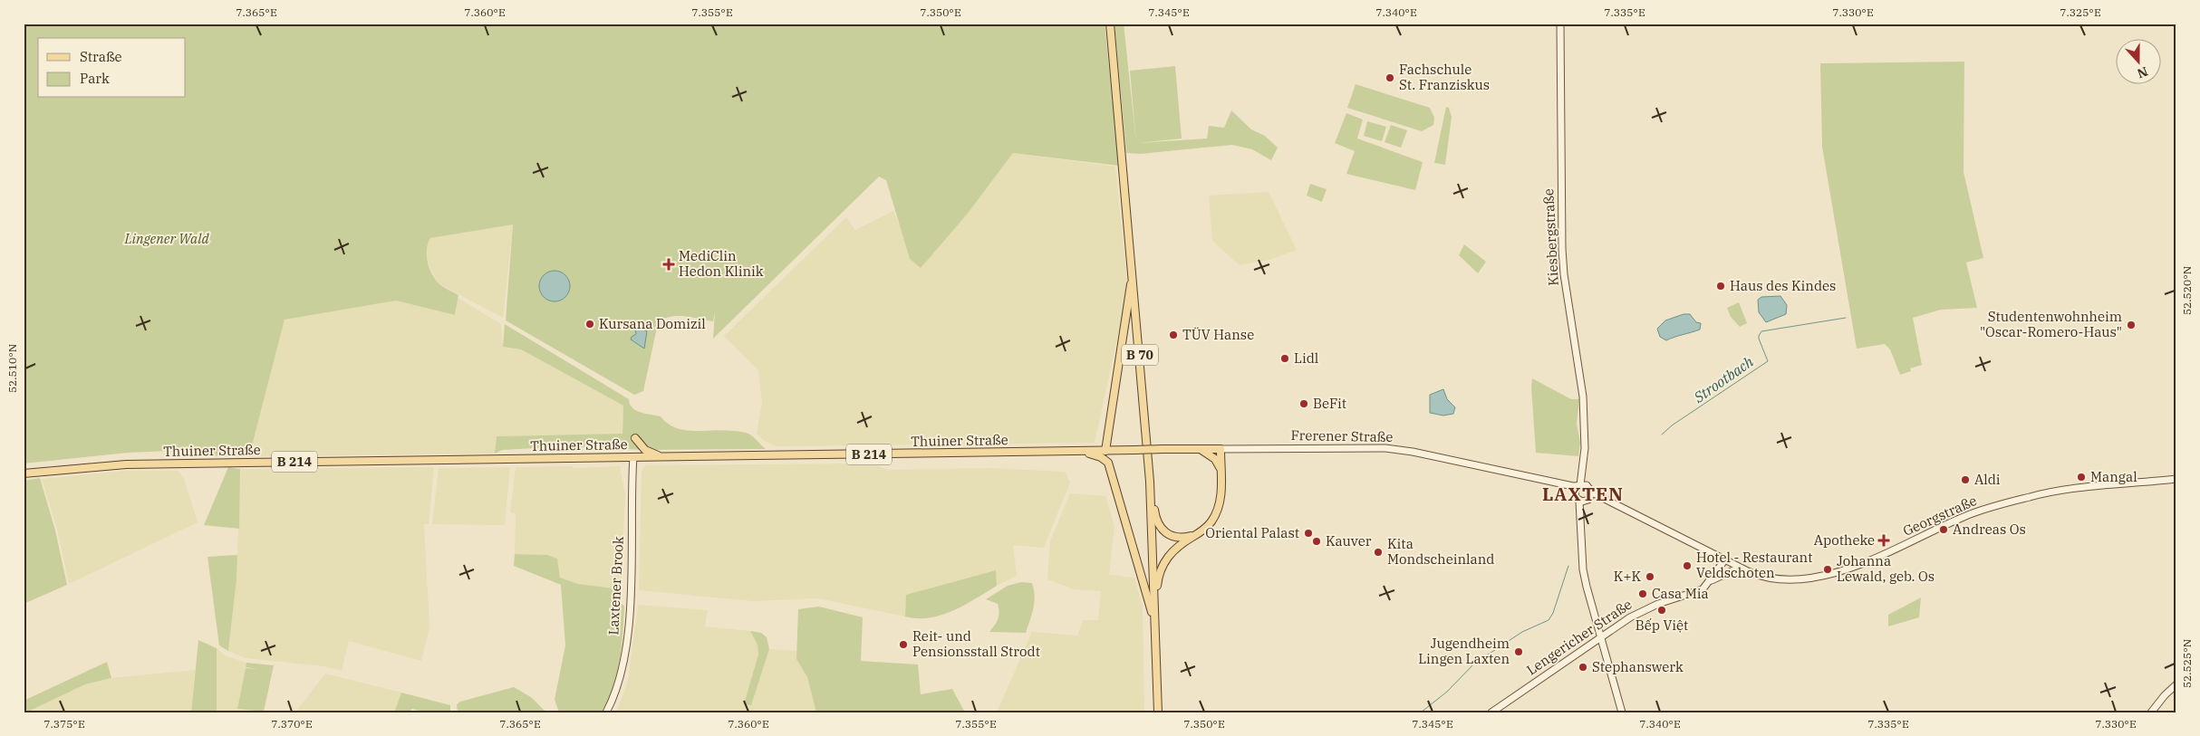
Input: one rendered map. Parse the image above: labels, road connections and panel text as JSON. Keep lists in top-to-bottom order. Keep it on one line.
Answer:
{"streets":{"main road":["Kiesbergstraße","B 70","Frerener Straße","Thuiner Straße","B 214","Georgstraße","Laxtener Brook","Lengericher Straße"]},"crossings":[["Kiesbergstraße","Frerener Straße"],["Kiesbergstraße","Lengericher Straße"],["Frerener Straße","B 214"],["Thuiner Straße","B 214"],["Thuiner Straße","Laxtener Brook"]],"districts":["LAXTEN"],"water":["Strootbach"],"parks":["Lingener Wald"],"places":{"other":["Fachschule St. Franziskus","Haus des Kindes","Kursana Domizil","Studentenwohnheim \"Oscar-Romero-Haus\"","TÜV Hanse","Lidl","BeFit","Mangal","Aldi","Andreas Os","Oriental Palast","Kauver","Kita Mondscheinland","Hotel - Restaurant Veldschoten","Johanna Lewald, geb. Os","K+K","Casa Mia","Bếp Việt","Reit- und Pensionsstall Strodt","Jugendheim Lingen Laxten","Stephanswerk"],"health":["MediClin Hedon Klinik","Apotheke"]},"legend":["Straße","Park"],"north":"bottom","coordinates":["7.365°E","7.360°E","7.355°E","7.350°E","7.345°E","7.340°E","7.335°E","7.330°E","7.325°E","52.520°N","52.510°N","52.525°N","7.375°E","7.370°E"]}
